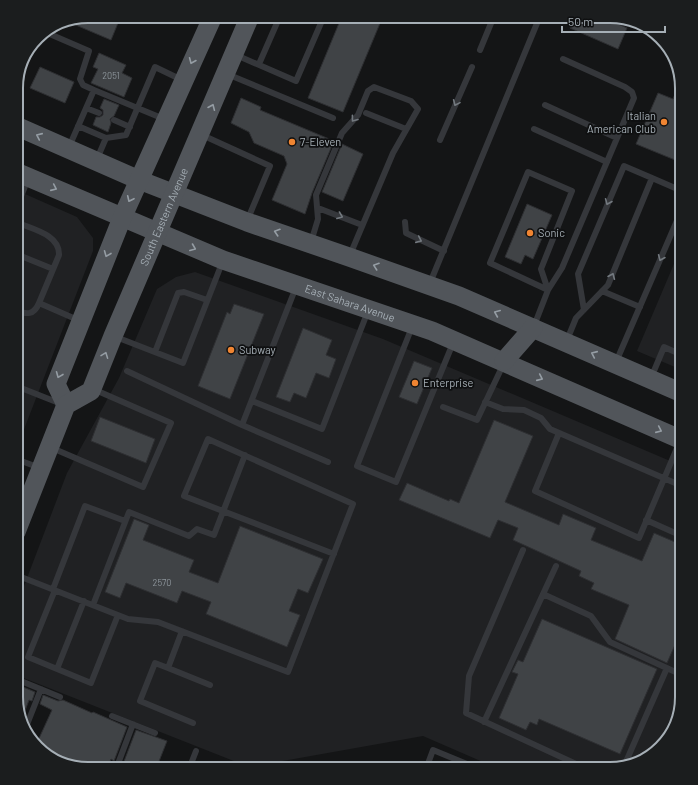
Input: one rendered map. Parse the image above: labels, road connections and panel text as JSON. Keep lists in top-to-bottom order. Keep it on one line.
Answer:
{"streets":{"main road":["South Eastern Avenue","East Sahara Avenue"]},"crossings":[["South Eastern Avenue","East Sahara Avenue"]],"places":["Italian American Club","7-Eleven","Sonic","Subway","Enterprise"],"house_numbers":["2051","2570"],"scale_bar":"50 m"}
